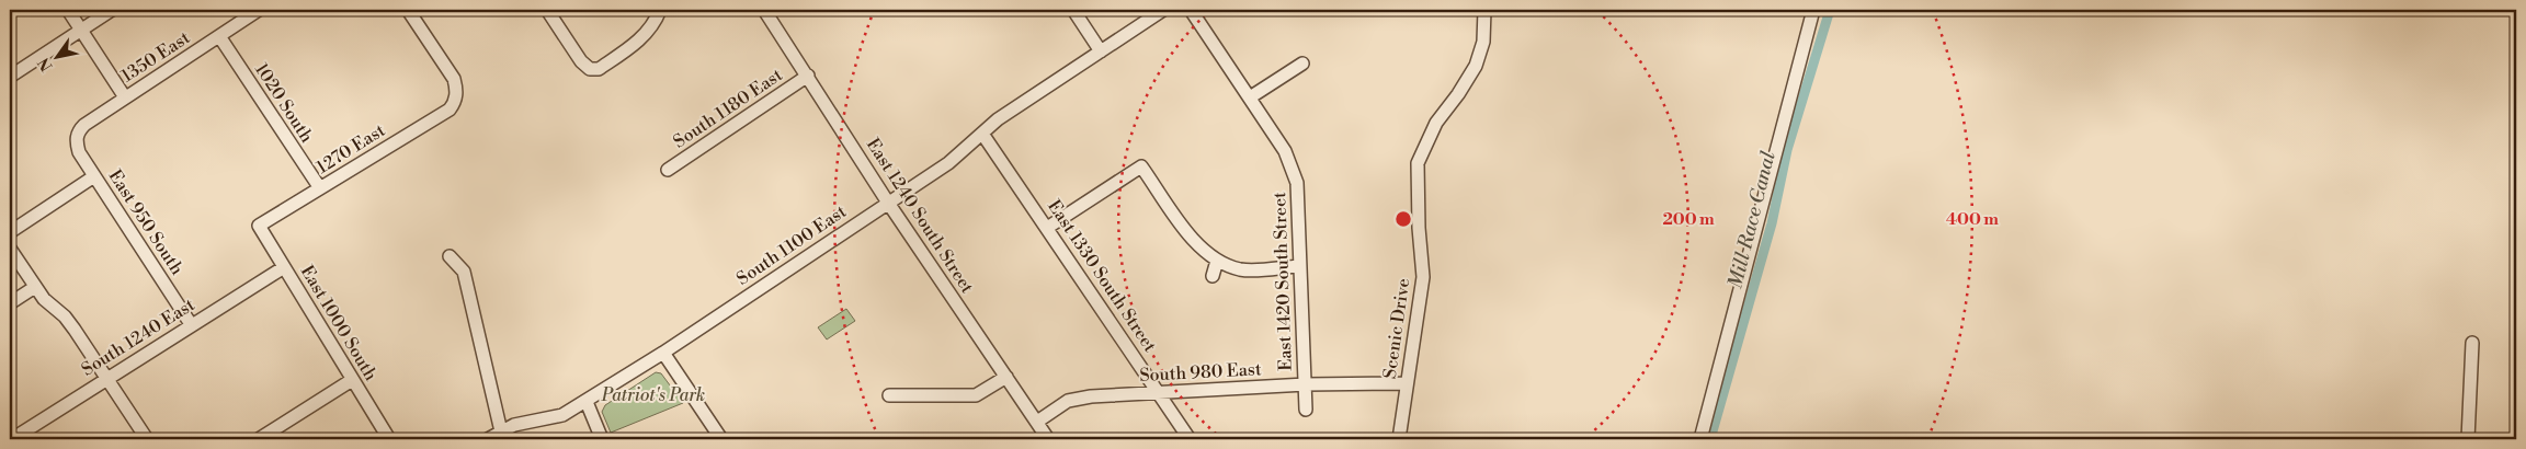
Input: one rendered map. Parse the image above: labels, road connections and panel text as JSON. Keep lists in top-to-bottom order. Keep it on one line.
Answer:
{"streets":{"street":["1350 East","1020 South","South 1180 East","1270 East","East 1240 South Street","East 950 South","South 1100 East","East 1330 South Street","East 1420 South Street","East 1000 South","Scenic Drive","South 1240 East","South 980 East"]},"crossings":[["1350 East","1020 South"],["1350 East","East 950 South"],["1020 South","1270 East"],["South 1180 East","East 1240 South Street"],["1270 East","East 1000 South"],["East 1240 South Street","South 1100 East"],["East 1240 South Street","South 980 East"],["East 950 South","South 1240 East"],["South 1100 East","East 1330 South Street"],["East 1330 South Street","South 980 East"],["East 1420 South Street","South 980 East"],["East 1000 South","South 1240 East"],["Scenic Drive","South 980 East"]],"water":["Mill Race Canal"],"parks":["Patriot's Park"],"north":"bottom left","rings":["200 m","400 m"]}
